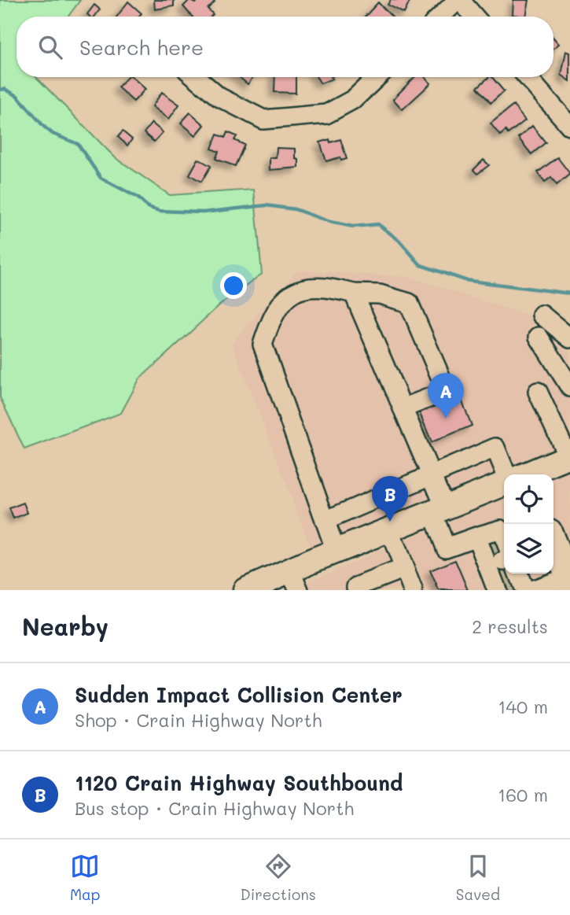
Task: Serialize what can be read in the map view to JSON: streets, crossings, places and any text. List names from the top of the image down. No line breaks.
{"page":{"search":"Search here","pins":["A","B"],"heading":["Nearby","2 results"],"list":[{"mark":"A","name":"Sudden Impact Collision Center","note":"Shop · Crain Highway North","value":"140 m"},{"mark":"B","name":"1120 Crain Highway Southbound","note":"Bus stop · Crain Highway North","value":"160 m"}],"nav":["Map","Directions","Saved"]}}
